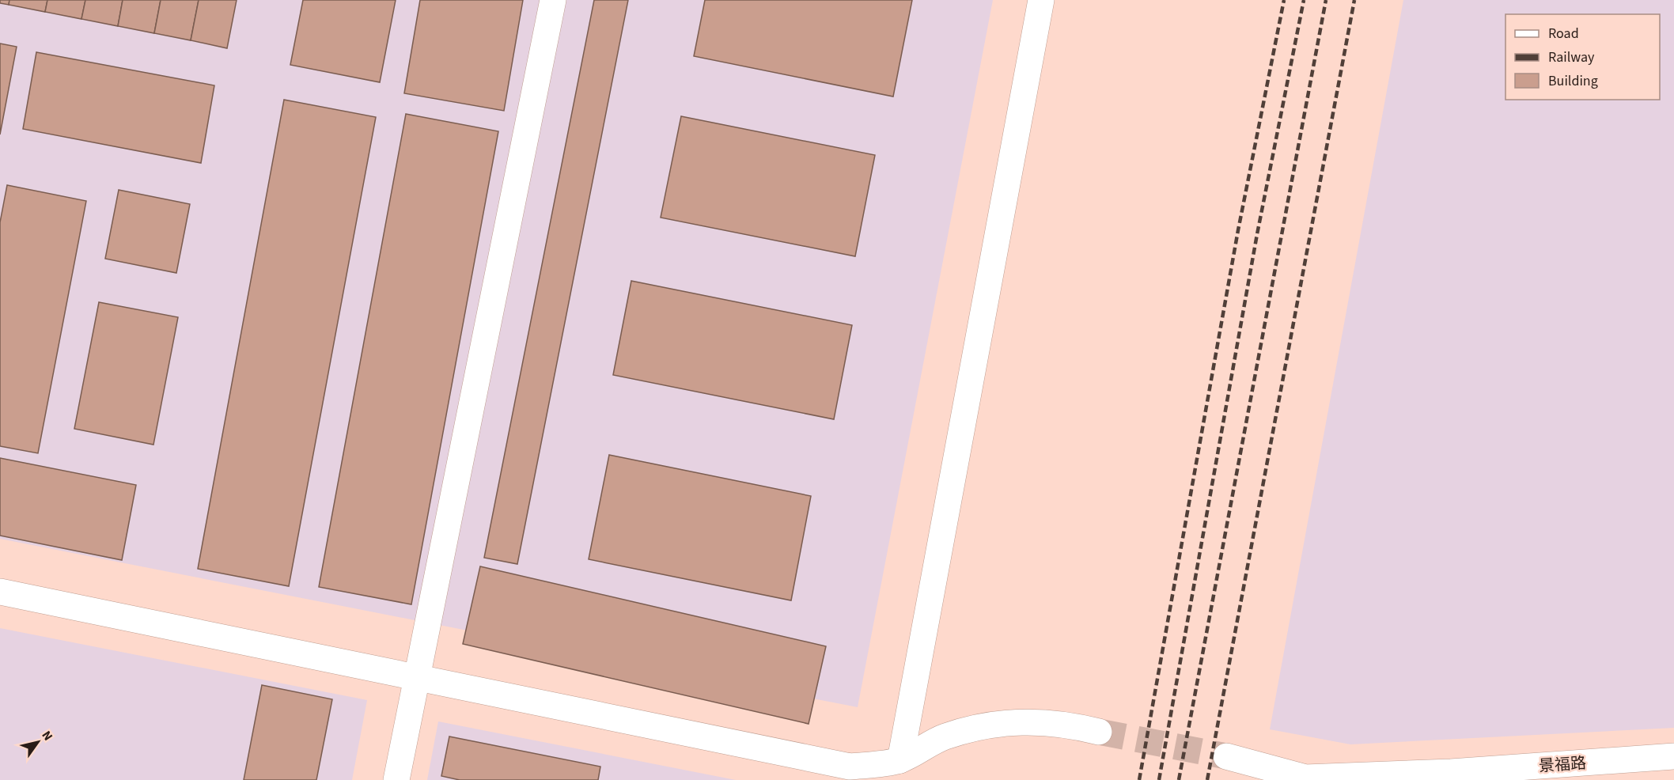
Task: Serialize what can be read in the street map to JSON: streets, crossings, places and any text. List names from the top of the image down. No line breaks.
{"streets":{"street":["景福路"]},"legend":["Road","Railway","Building"],"north":"top right"}
